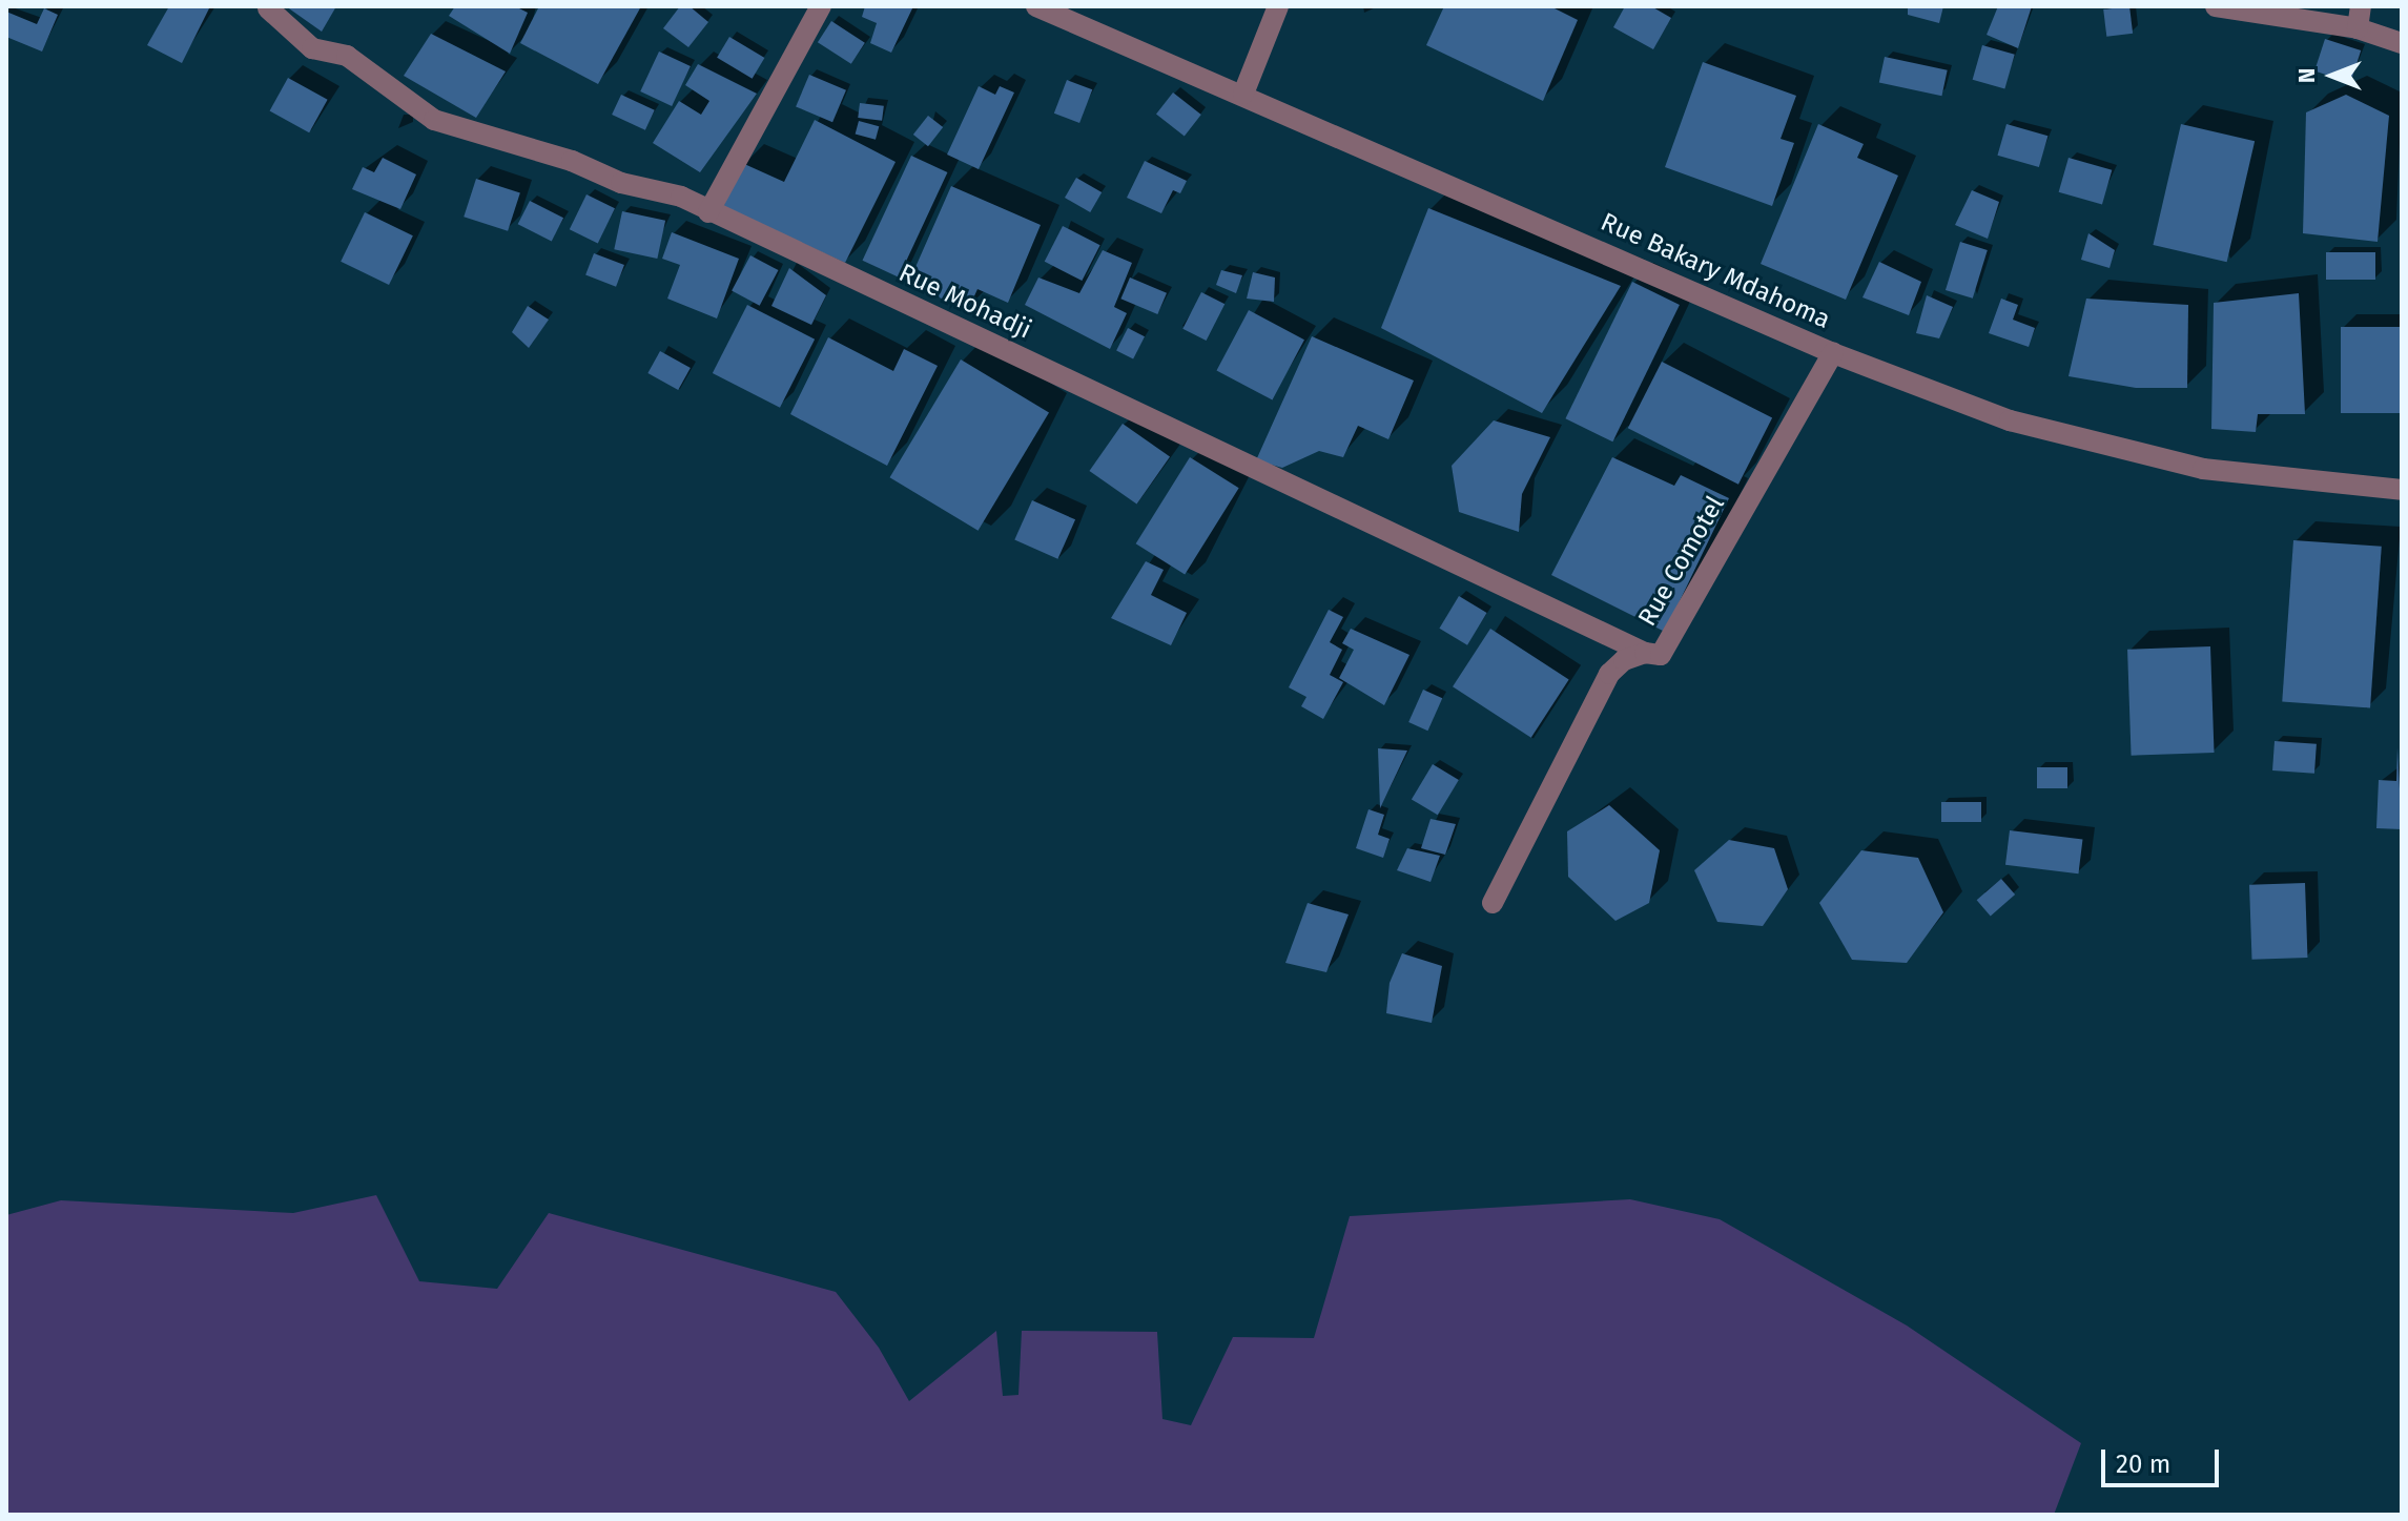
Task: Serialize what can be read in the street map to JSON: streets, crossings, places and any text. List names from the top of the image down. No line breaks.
{"streets":{"street":["Rue Bakary Mdahoma","Rue Mohadji","Rue Comotel"]},"crossings":[["Rue Bakary Mdahoma","Rue Comotel"],["Rue Mohadji","Rue Comotel"]],"scale_bar":"20 m","north":"left"}
